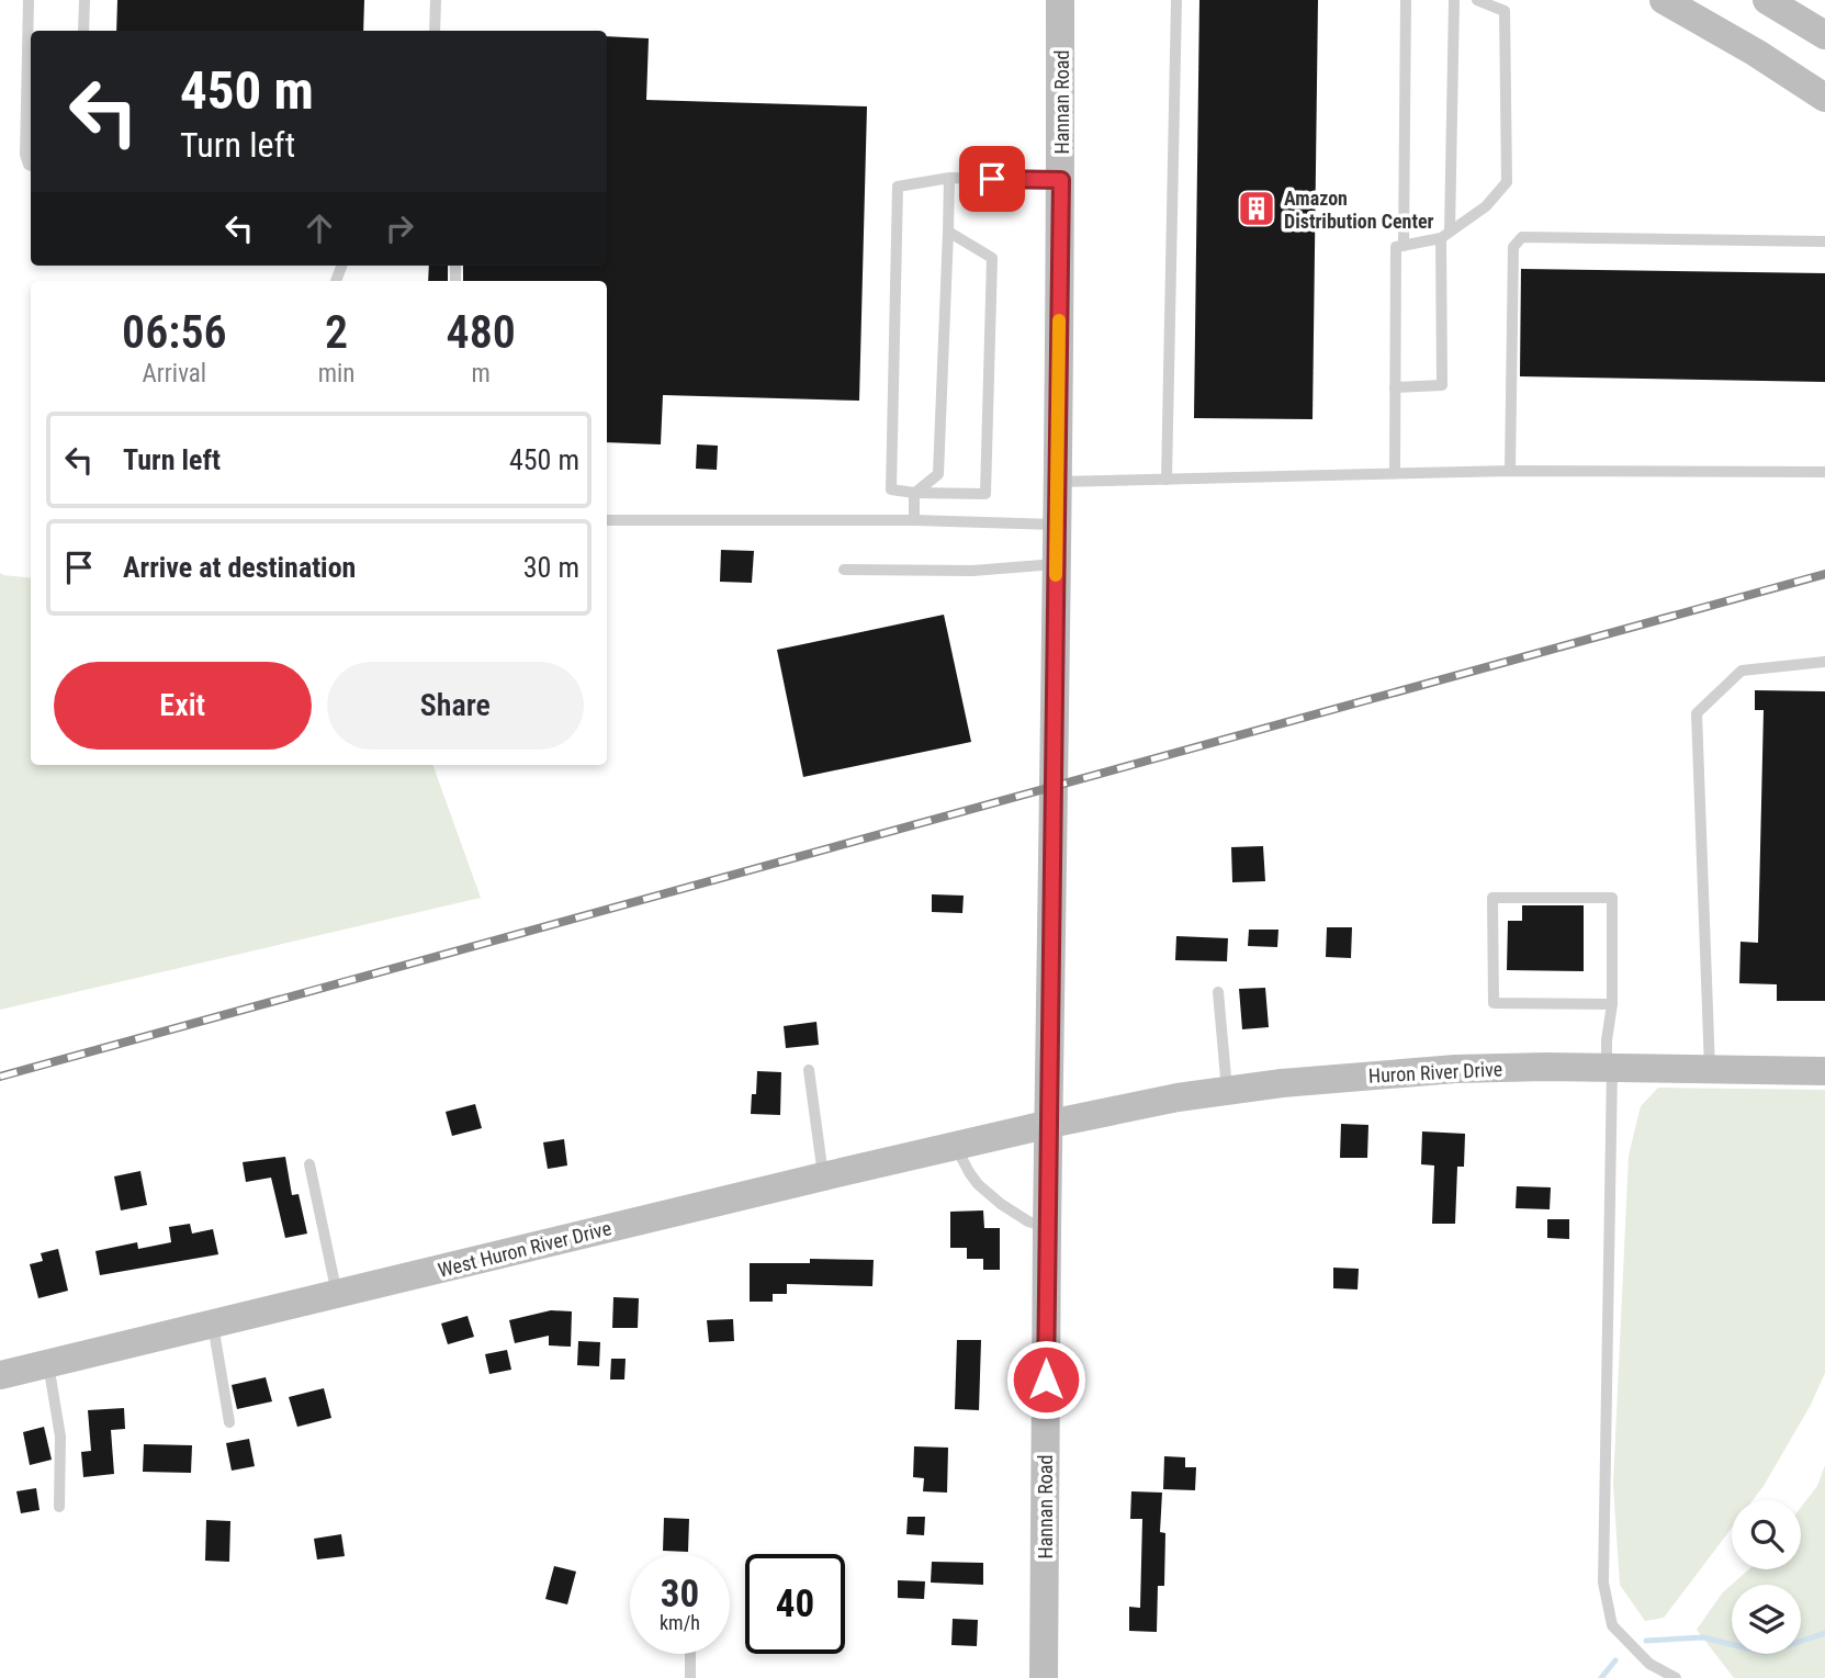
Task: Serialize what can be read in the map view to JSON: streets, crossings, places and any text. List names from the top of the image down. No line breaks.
{"streets":{"street":["Hannan Road","Huron River Drive","West Huron River Drive"]},"crossings":[["Hannan Road","Huron River Drive"],["Hannan Road","West Huron River Drive"],["Huron River Drive","West Huron River Drive"]],"places":{"building":["Amazon Distribution Center"]},"page":{"turn":["450 m","Turn left"],"eta":["06:56","Arrival","2","min","480","m"],"list":[{"name":"Turn left","value":"450 m"},{"name":"Arrive at destination","value":"30 m"}],"buttons":["Exit","Share"],"speed":"30 km/h","limit":"40"}}
